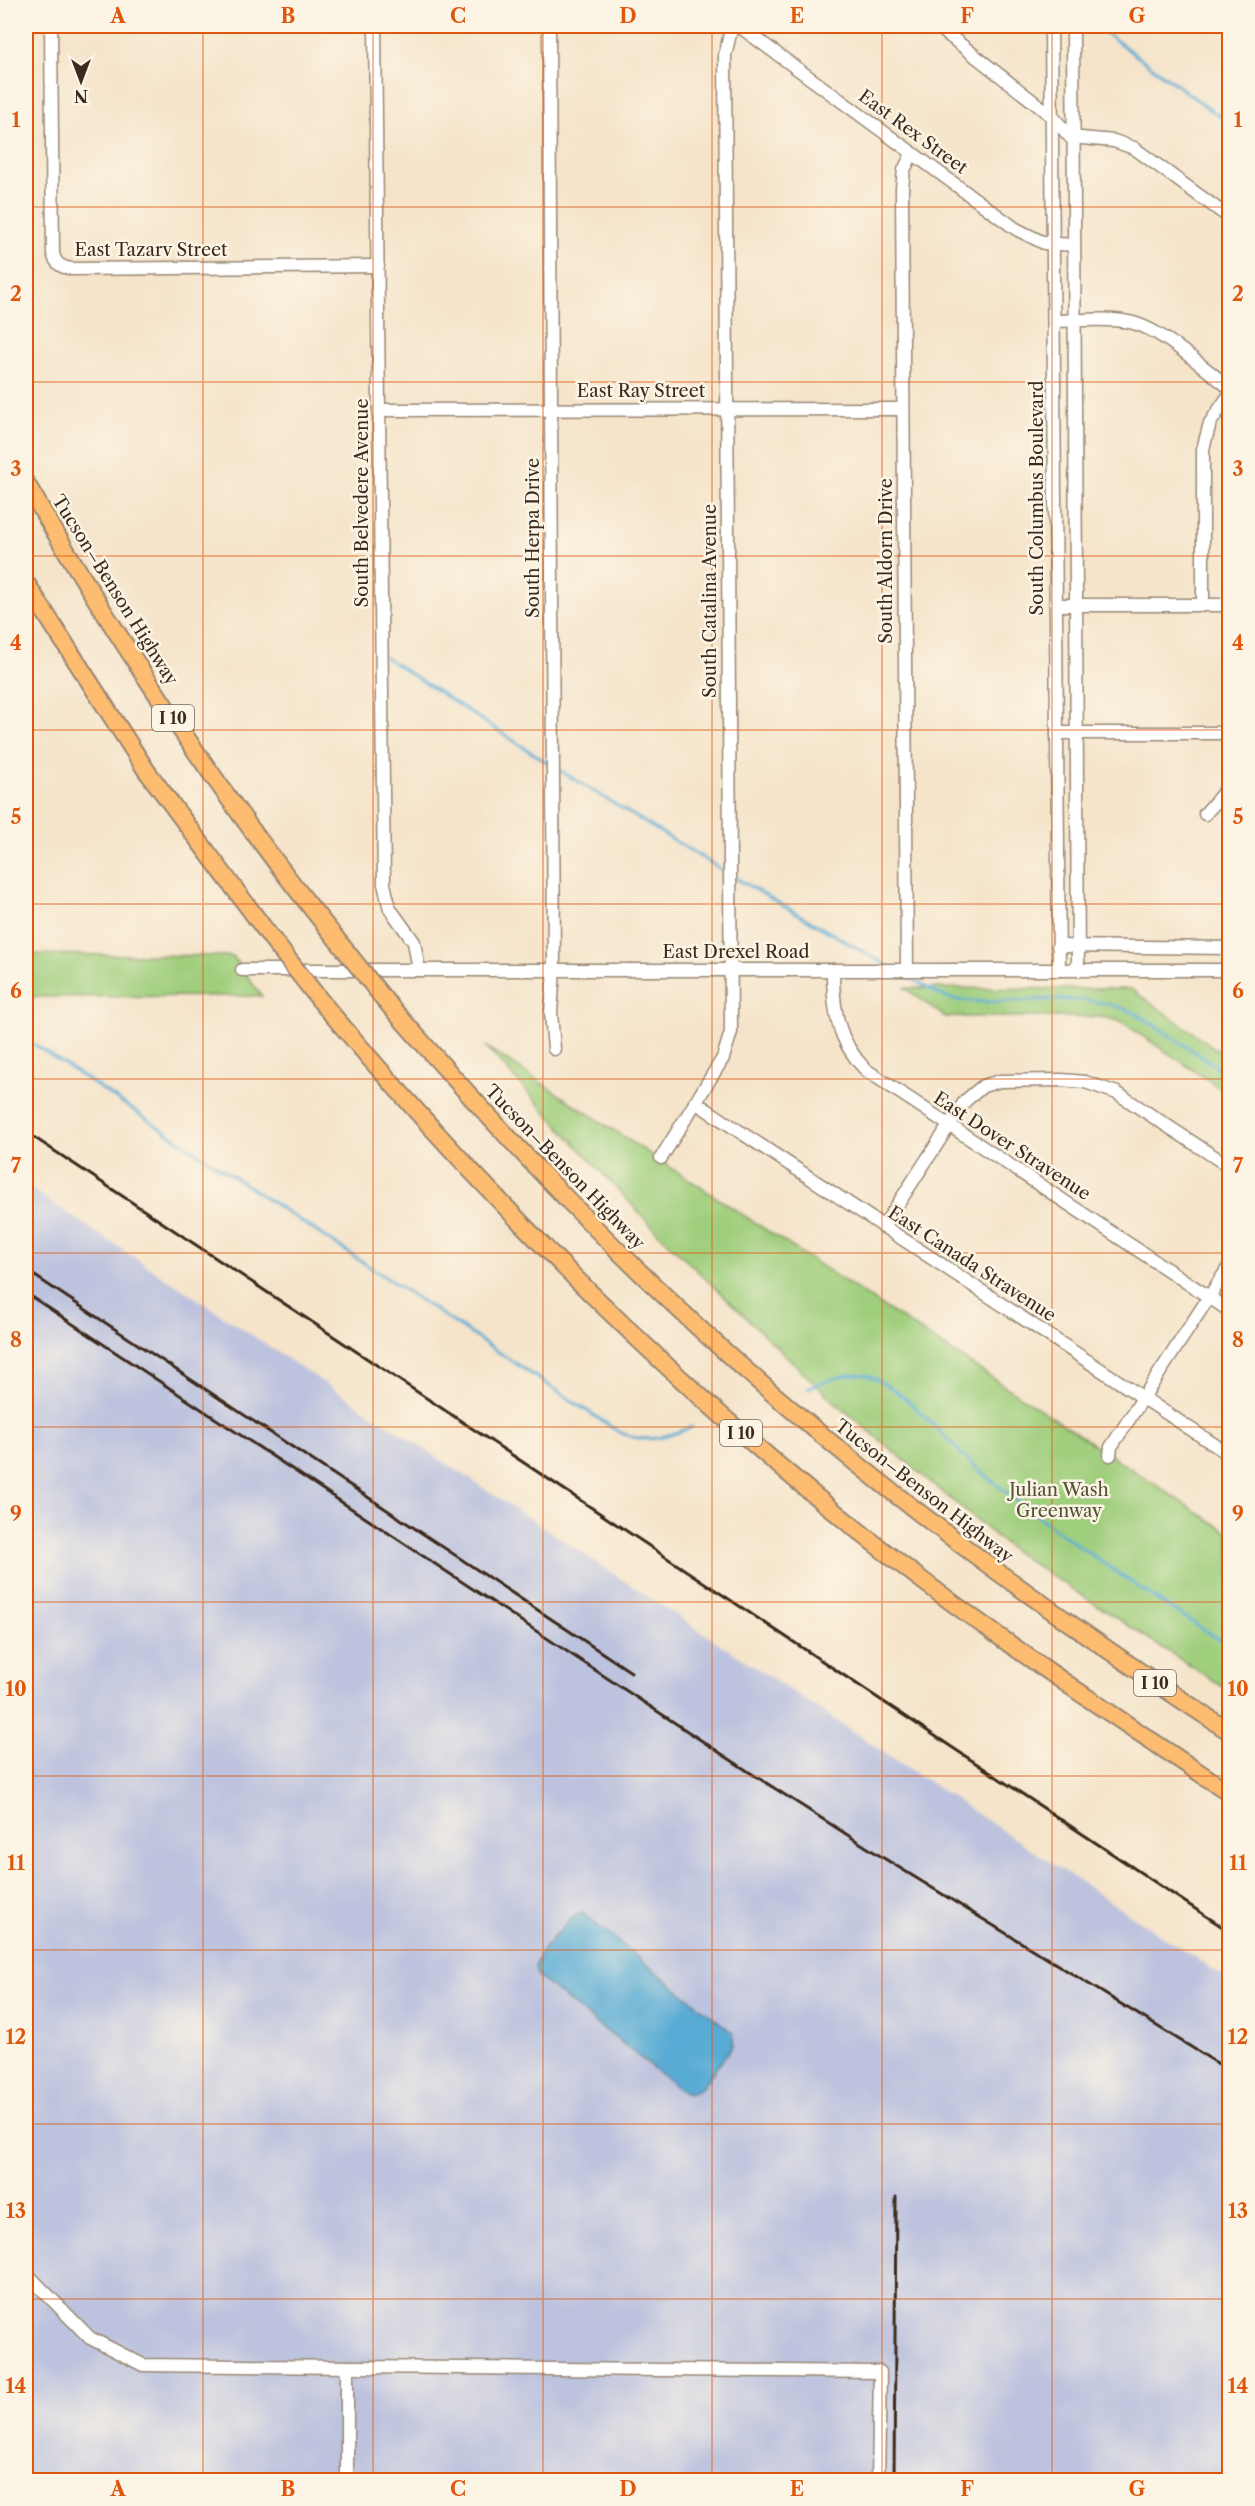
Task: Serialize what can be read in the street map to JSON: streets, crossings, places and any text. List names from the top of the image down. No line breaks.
{"streets":{"highway":["Tucson–Benson Highway","I 10"],"street":["East Rex Street","East Tazarv Street","East Ray Street","South Columbus Boulevard","South Belvedere Avenue","South Herpa Drive","South Aldorn Drive","South Catalina Avenue","East Drexel Road","East Dover Stravenue","East Canada Stravenue"]},"crossings":[["East Rex Street","South Columbus Boulevard"],["East Rex Street","South Aldorn Drive"],["East Tazarv Street","South Belvedere Avenue"],["East Ray Street","South Belvedere Avenue"],["East Ray Street","South Herpa Drive"],["East Ray Street","South Aldorn Drive"],["East Ray Street","South Catalina Avenue"],["South Columbus Boulevard","East Drexel Road"],["South Belvedere Avenue","East Drexel Road"],["South Herpa Drive","East Drexel Road"],["South Aldorn Drive","East Drexel Road"],["South Catalina Avenue","East Drexel Road"],["South Catalina Avenue","East Canada Stravenue"],["East Drexel Road","East Dover Stravenue"]],"parks":["Julian Wash Greenway"],"north":"bottom","grid":{"columns":["A","B","C","D","E","F","G"],"rows":["1","2","3","4","5","6","7","8","9","10","11","12","13","14"]}}
